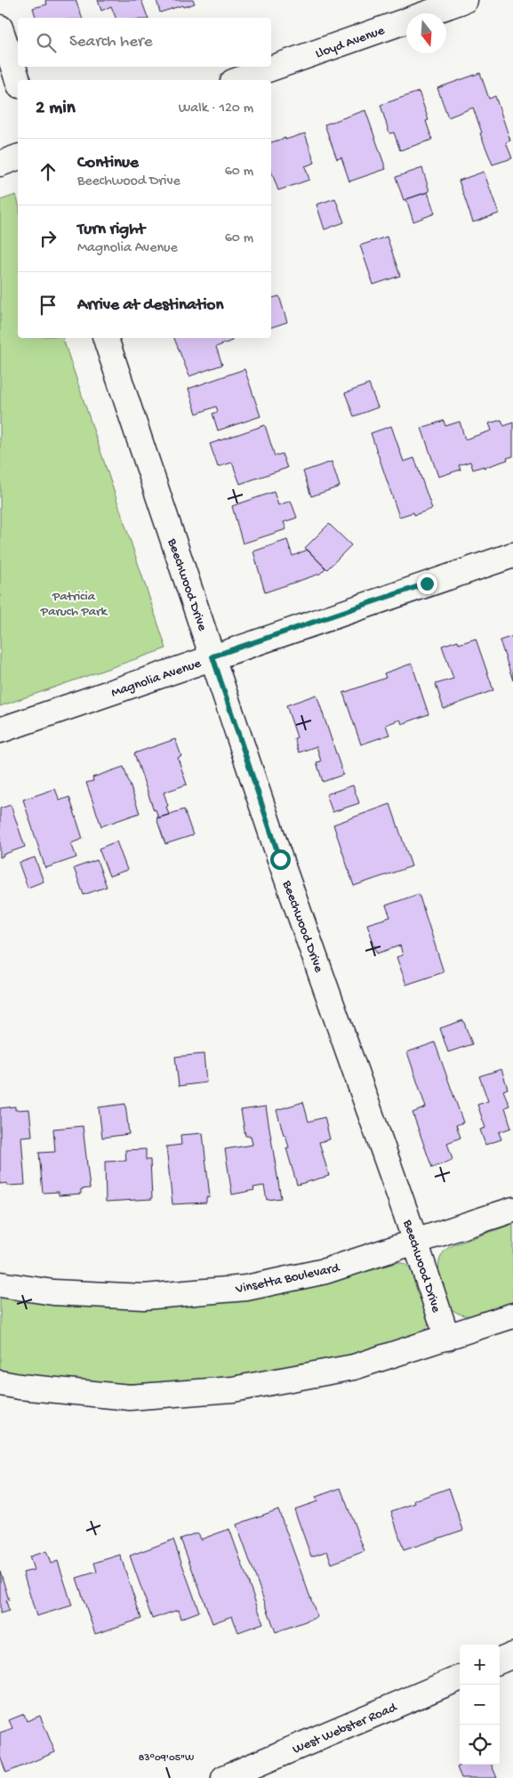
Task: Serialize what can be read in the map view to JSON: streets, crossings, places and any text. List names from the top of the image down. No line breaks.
{"streets":{"street":["Lloyd Avenue","Beechwood Drive","Magnolia Avenue","Vinsetta Boulevard","West Webster Road"]},"crossings":[["Beechwood Drive","Magnolia Avenue"],["Beechwood Drive","Vinsetta Boulevard"]],"parks":["Patricia Paruch Park"],"north":"bottom","page":{"search":"Search here","heading":["2 min","Walk · 120 m"],"list":[["Continue","Beechwood Drive","60 m"],["Turn right","Magnolia Avenue","60 m"],"Arrive at destination"],"map_buttons":["+","−"]},"coordinates":["83°09'05\"W"]}
